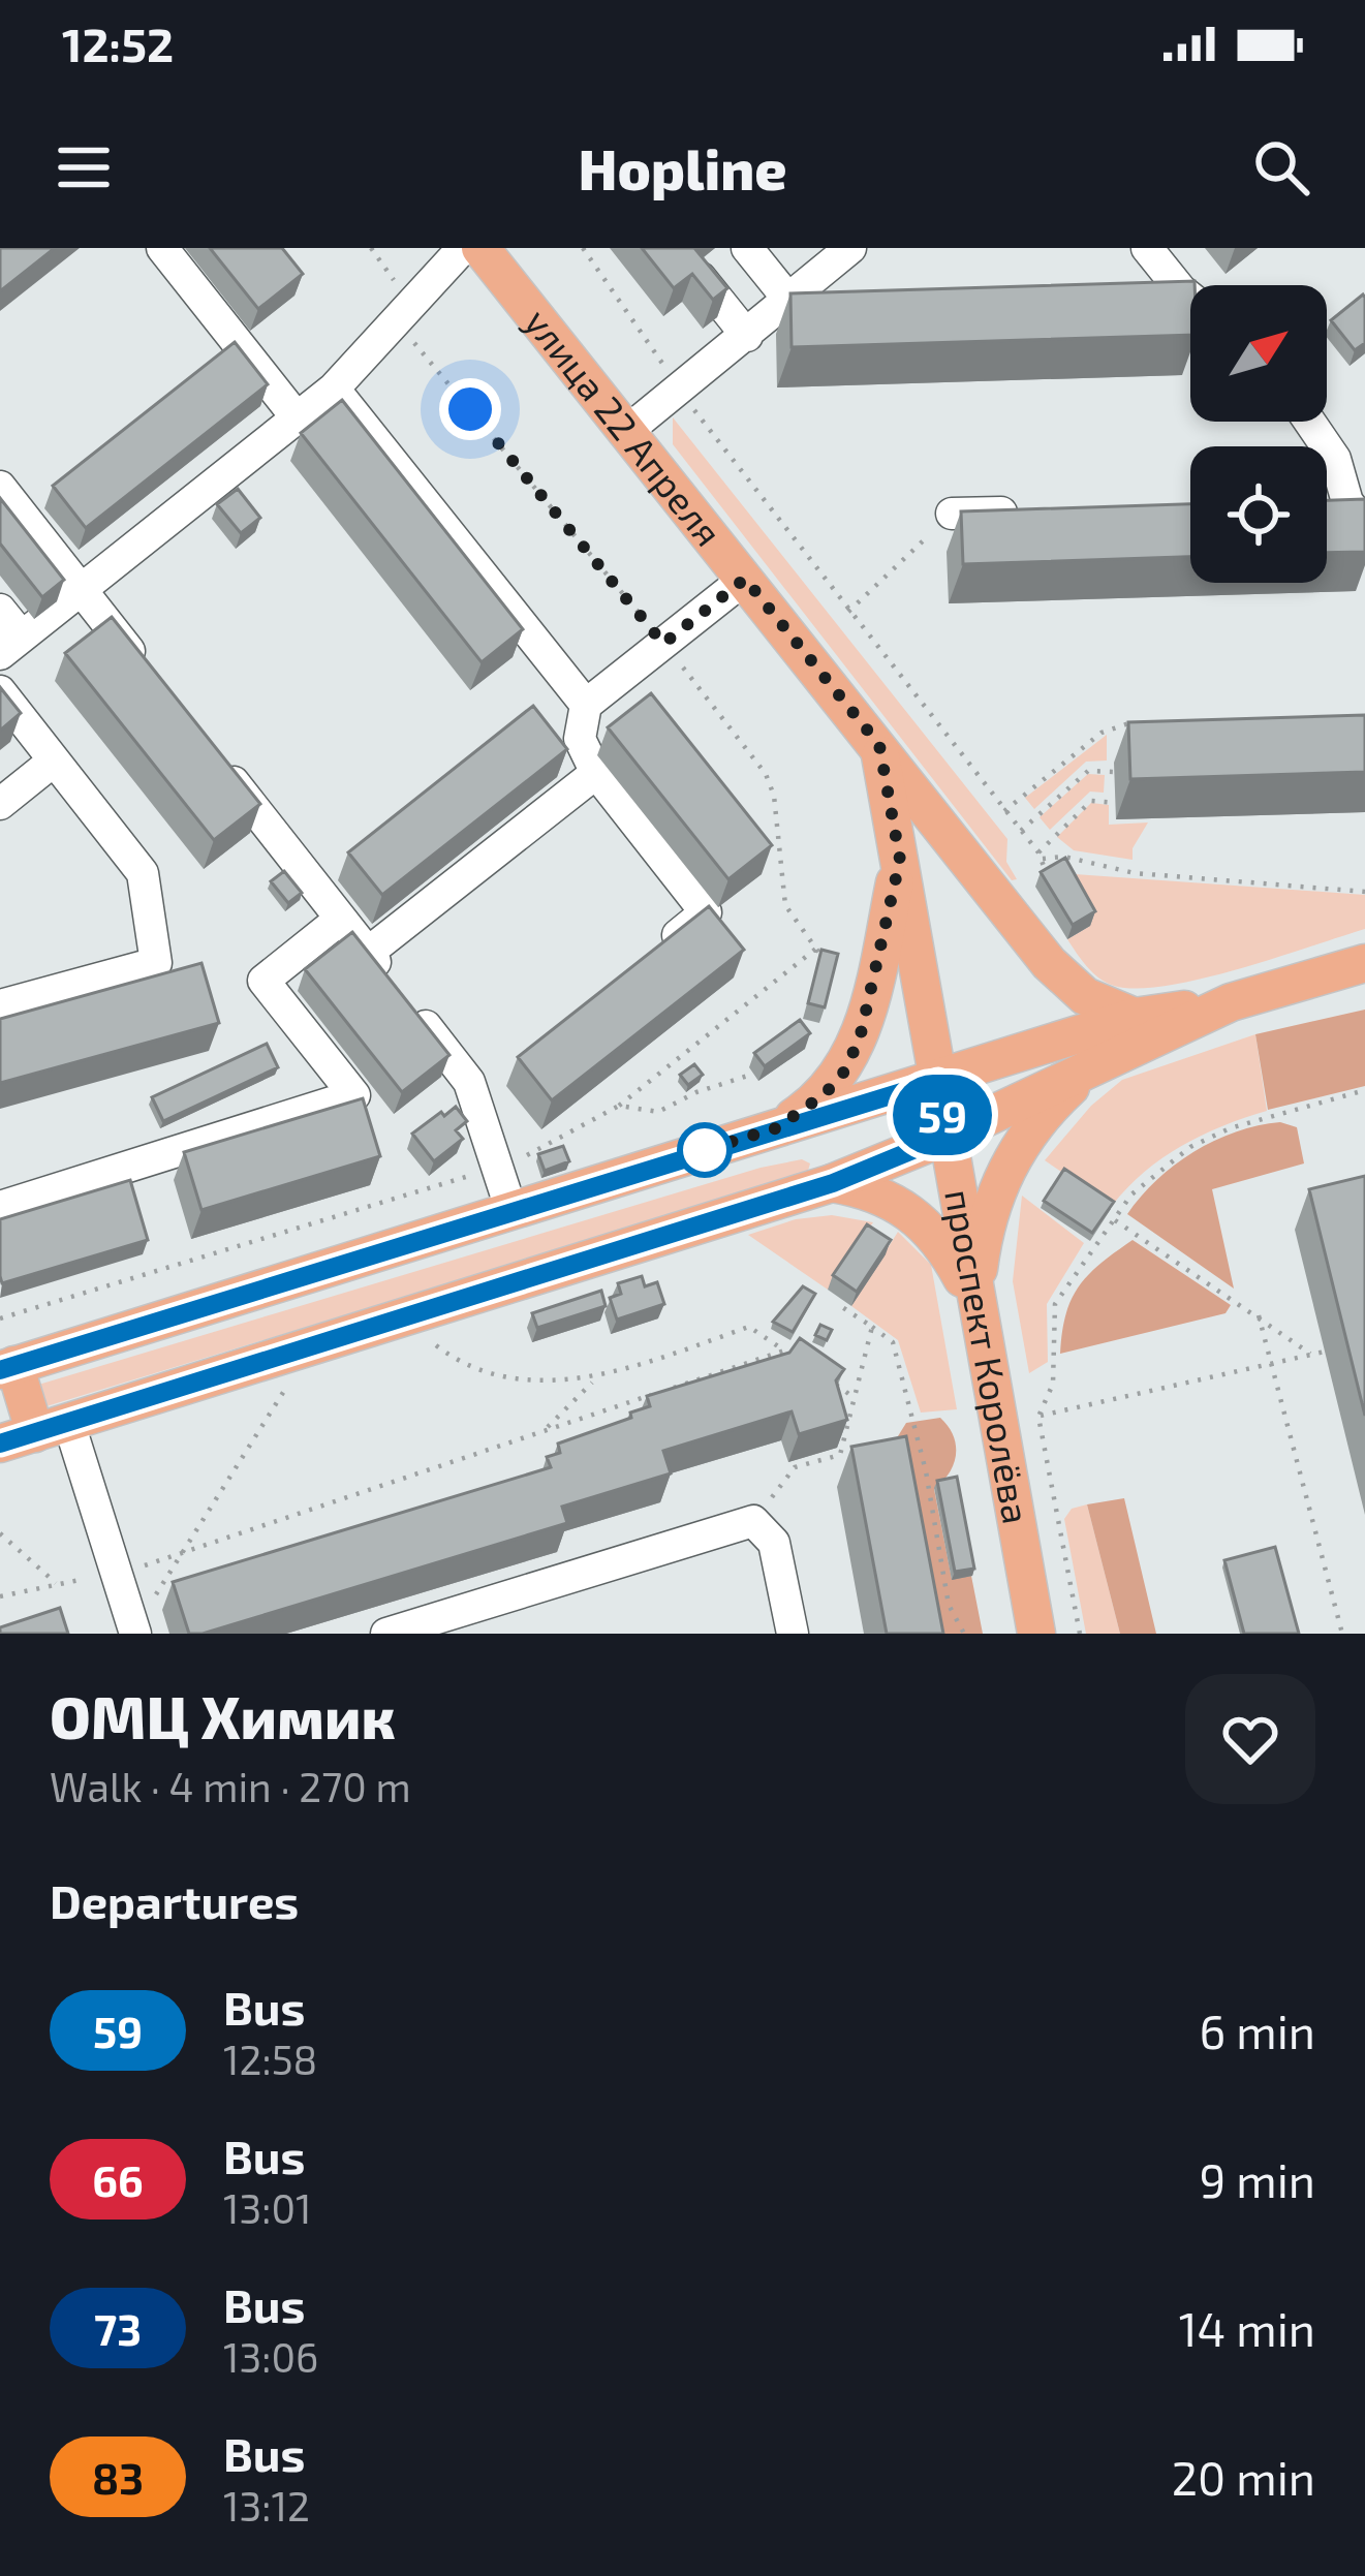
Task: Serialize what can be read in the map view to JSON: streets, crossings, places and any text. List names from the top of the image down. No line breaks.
{"streets":{"main road":["улица 22 Апреля","проспект Королёва"]},"crossings":[["улица 22 Апреля","проспект Королёва"]],"lines":["bus line 59"],"north":"top right","page":{"status":"12:52","header":"Hopline","on_map":"59","heading":[["ОМЦ Химик","Walk · 4 min · 270 m"],"Departures"],"list":[{"mark":"59","name":"Bus","note":"12:58","value":"6 min"},{"mark":"66","name":"Bus","note":"13:01","value":"9 min"},{"mark":"73","name":"Bus","note":"13:06","value":"14 min"},{"mark":"83","name":"Bus","note":"13:12","value":"20 min"}]}}
